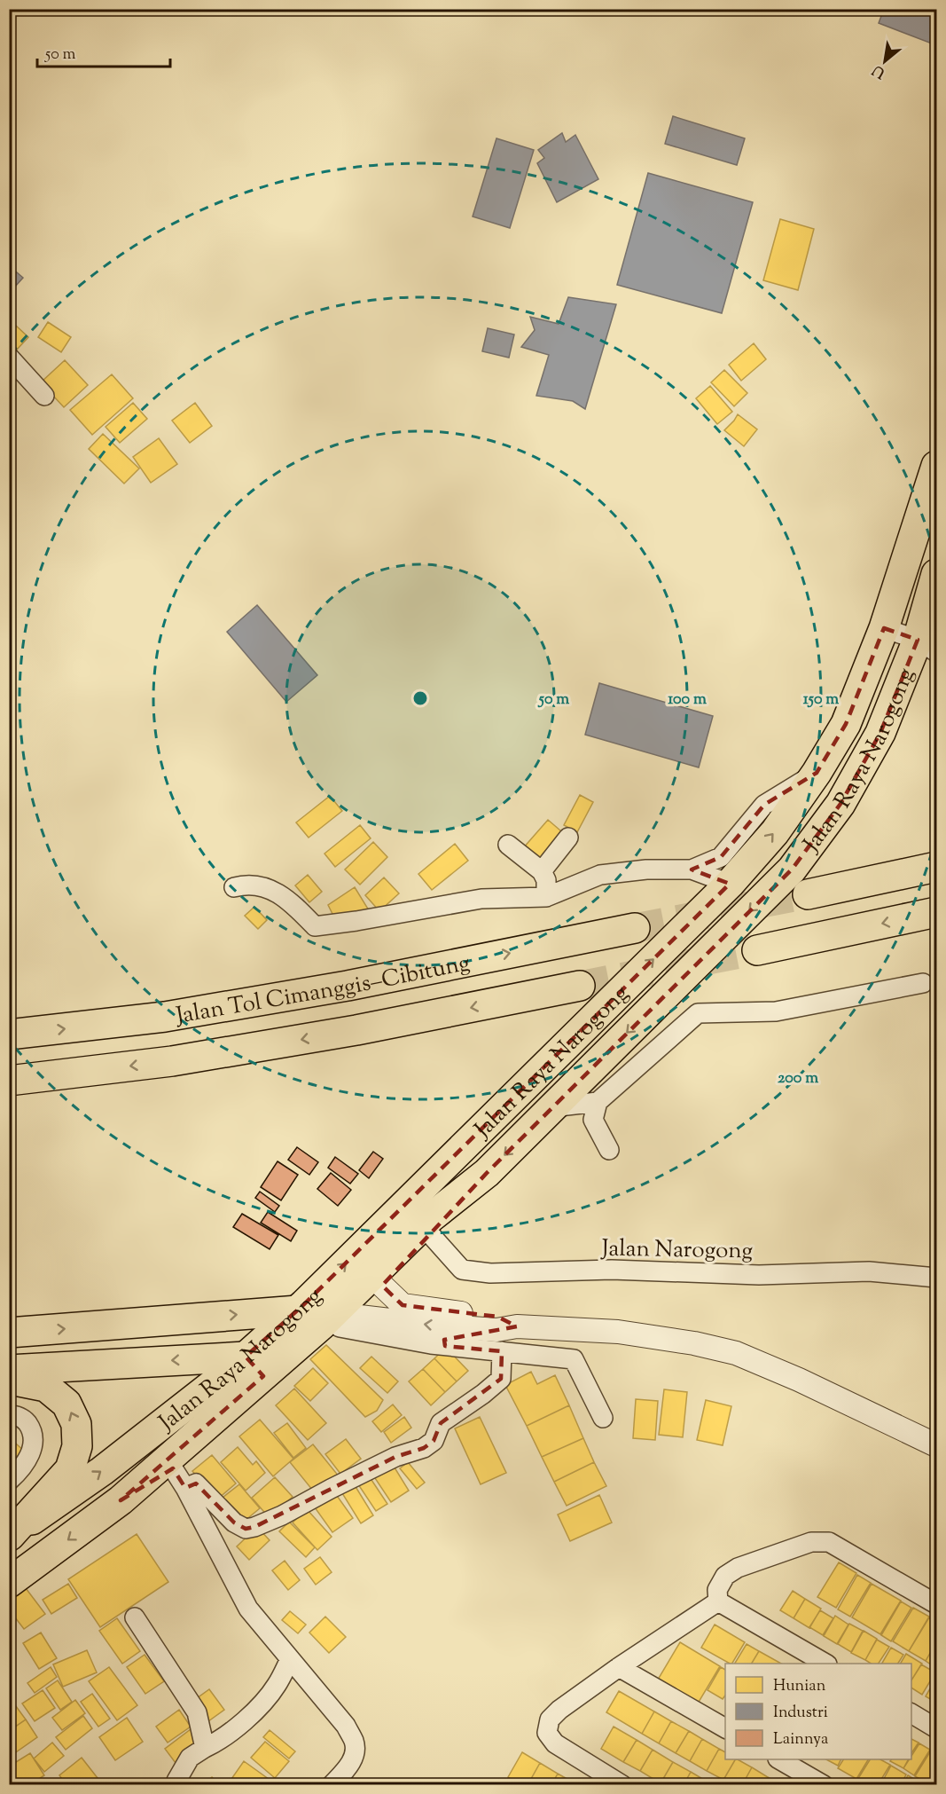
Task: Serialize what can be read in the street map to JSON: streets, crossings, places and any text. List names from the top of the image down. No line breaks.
{"streets":{"main road":["Jalan Raya Narogong","Jalan Tol Cimanggis–Cibitung"],"street":["Jalan Narogong"]},"legend":["Hunian","Industri","Lainnya"],"scale_bar":"50 m","north":"bottom left","rings":["50 m","100 m","150 m","200 m"]}
